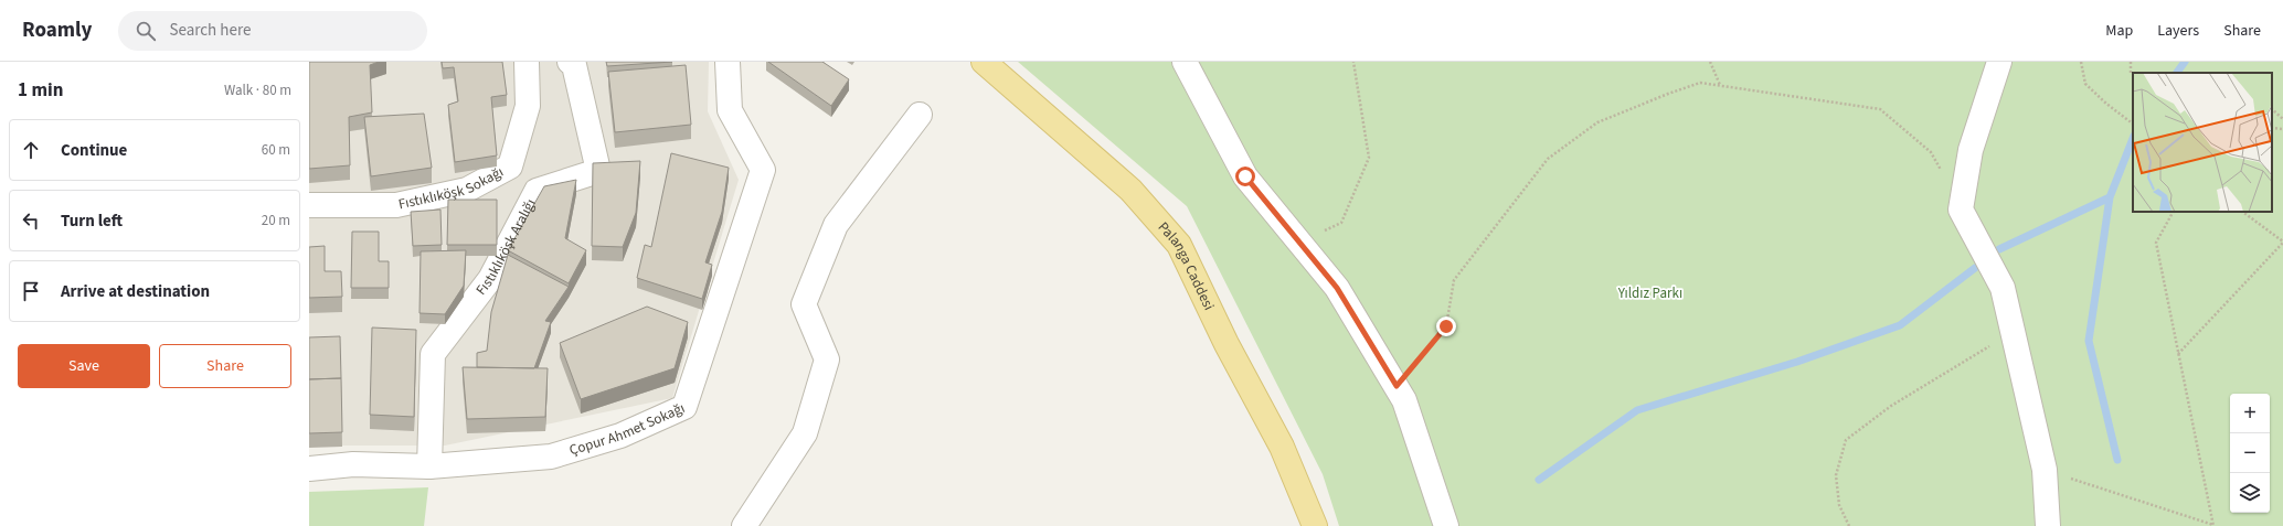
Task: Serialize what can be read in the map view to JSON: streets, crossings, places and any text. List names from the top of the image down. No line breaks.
{"streets":{"main road":["Palanga Caddesi"],"street":["Fıstıklıköşk Sokağı","Fıstıklıköşk Aralığı","Çopur Ahmet Sokağı"]},"crossings":[["Fıstıklıköşk Aralığı","Çopur Ahmet Sokağı"]],"parks":["Yıldız Parkı"],"page":{"header":"Roamly","search":"Search here","nav":["Map","Layers","Share"],"heading":["1 min","Walk · 80 m"],"list":[["Continue","60 m"],["Turn left","20 m"],"Arrive at destination"],"buttons":["Save","Share"],"map_buttons":["+","−"]}}
